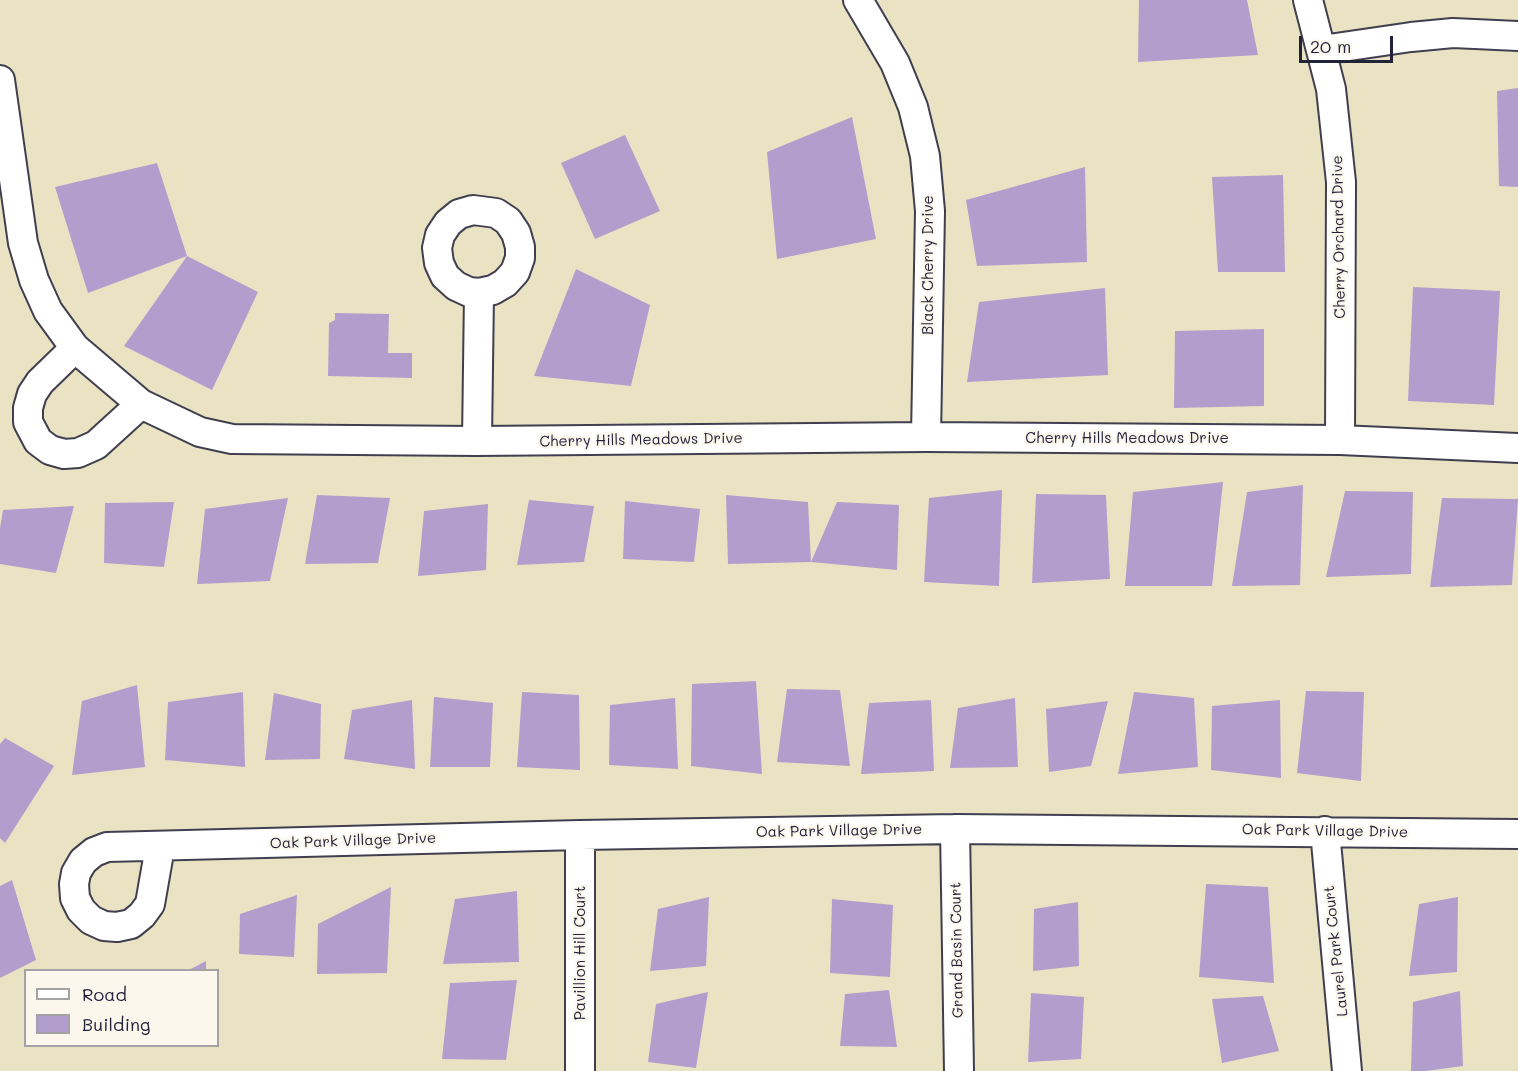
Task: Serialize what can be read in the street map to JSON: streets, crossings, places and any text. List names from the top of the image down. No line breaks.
{"streets":{"street":["Cherry Orchard Drive","Black Cherry Drive","Cherry Hills Meadows Drive","Oak Park Village Drive","Grand Basin Court","Laurel Park Court","Pavillion Hill Court"]},"crossings":[["Cherry Orchard Drive","Cherry Hills Meadows Drive"],["Black Cherry Drive","Cherry Hills Meadows Drive"],["Oak Park Village Drive","Grand Basin Court"],["Oak Park Village Drive","Laurel Park Court"],["Oak Park Village Drive","Pavillion Hill Court"]],"legend":["Road","Building"],"scale_bar":"20 m"}
